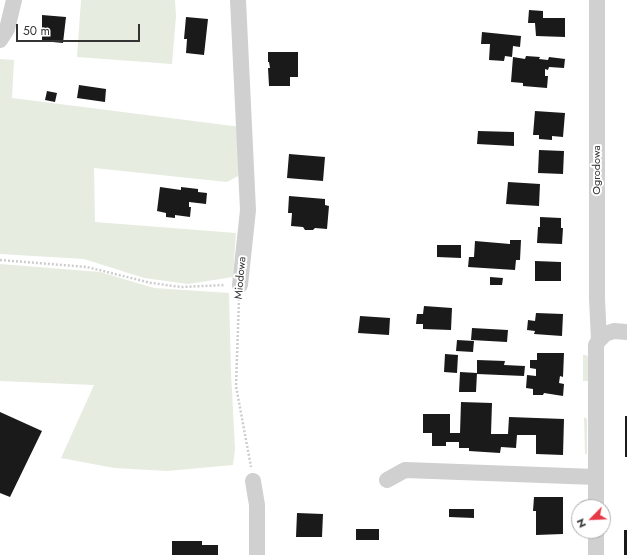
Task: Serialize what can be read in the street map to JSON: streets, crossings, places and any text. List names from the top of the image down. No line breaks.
{"streets":{"street":["Ogrodowa","Miodowa"]},"scale_bar":"50 m","north":"bottom left"}
